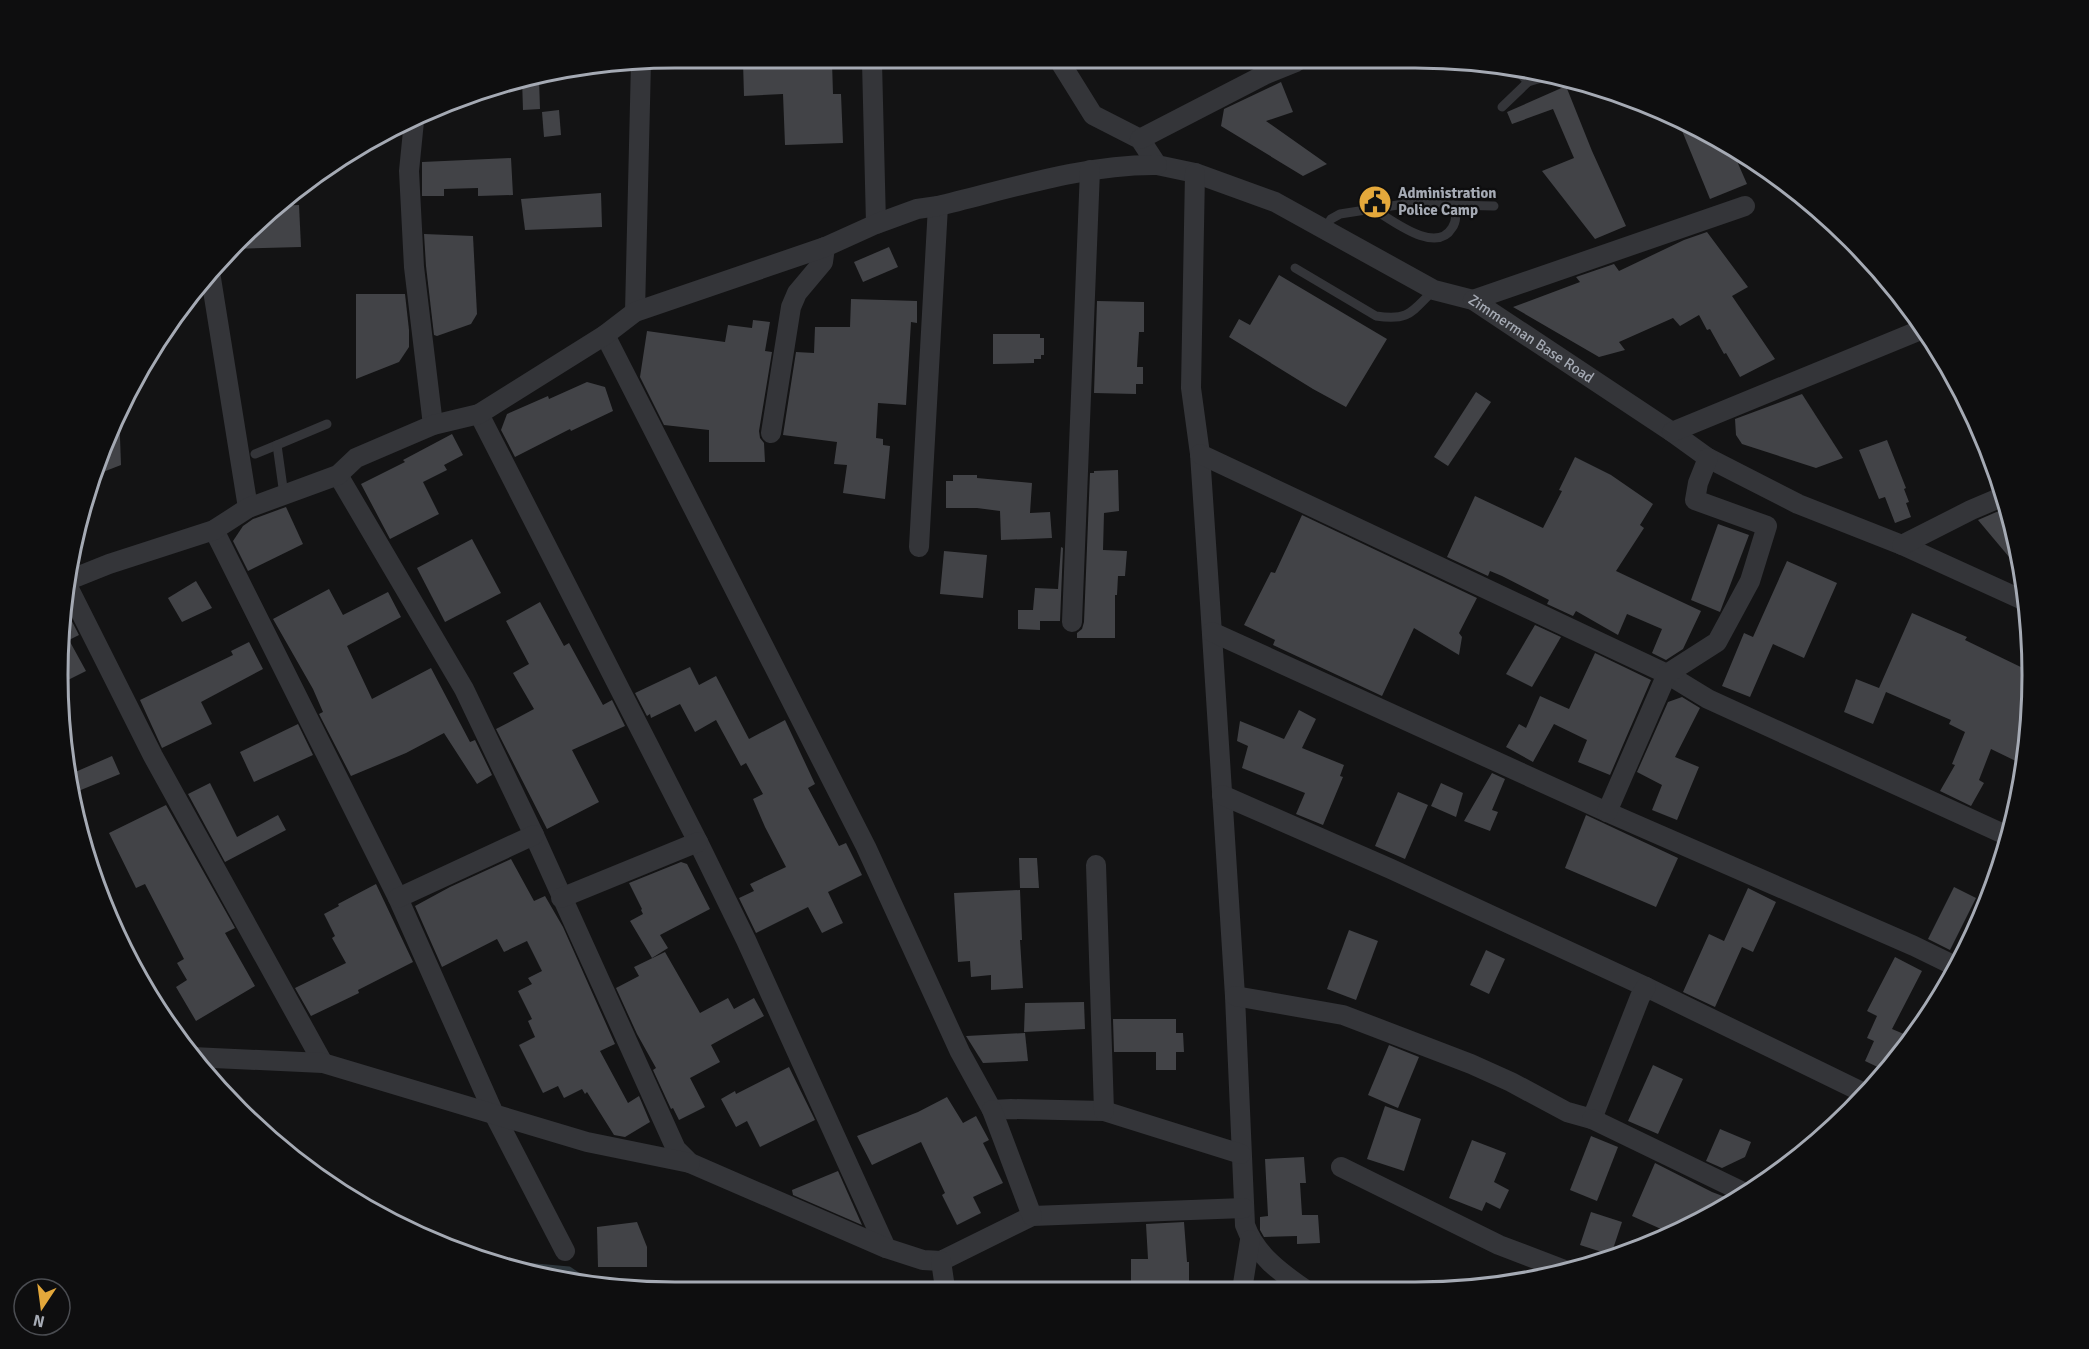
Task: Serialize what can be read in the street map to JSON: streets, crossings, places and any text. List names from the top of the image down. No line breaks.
{"streets":{"street":["Zimmerman Base Road"]},"places":{"public building":["Administration Police Camp"]},"north":"bottom"}
